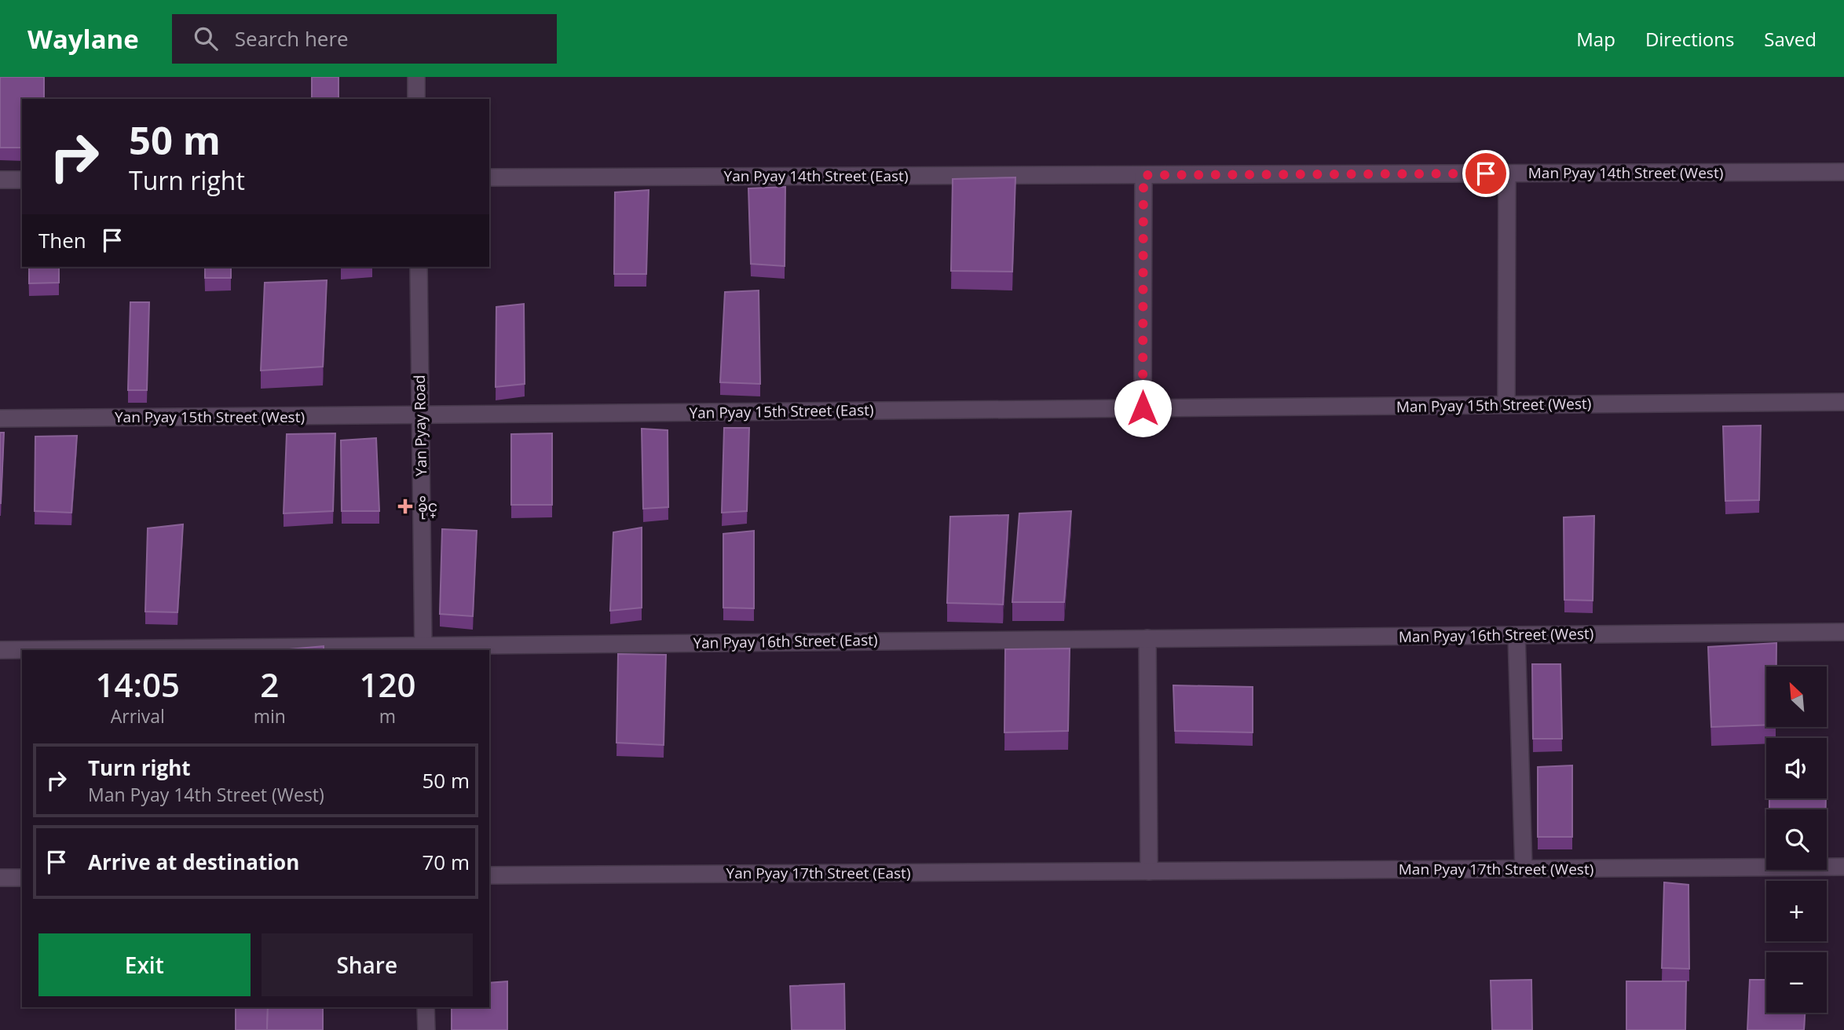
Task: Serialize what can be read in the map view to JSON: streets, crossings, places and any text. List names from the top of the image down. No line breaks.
{"streets":{"street":["Man Pyay 14th Street (West)","Yan Pyay 14th Street (East)","Man Pyay 15th Street (West)","Yan Pyay 15th Street (East)","Yan Pyay 15th Street (West)","Yan Pyay Road","Man Pyay 16th Street (West)","Yan Pyay 16th Street (East)","Man Pyay 17th Street (West)","Yan Pyay 17th Street (East)"]},"crossings":[["Man Pyay 14th Street (West)","Yan Pyay 14th Street (East)"],["Man Pyay 15th Street (West)","Yan Pyay 15th Street (East)"],["Yan Pyay 15th Street (East)","Yan Pyay 15th Street (West)"],["Yan Pyay 15th Street (East)","Yan Pyay Road"],["Yan Pyay 15th Street (West)","Yan Pyay Road"],["Yan Pyay Road","Yan Pyay 16th Street (East)"],["Man Pyay 16th Street (West)","Yan Pyay 16th Street (East)"],["Man Pyay 17th Street (West)","Yan Pyay 17th Street (East)"]],"places":{"health":["ခိုင္"]},"north":"top left","page":{"header":"Waylane","search":"Search here","nav":["Map","Directions","Saved"],"turn":["50 m","Turn right"],"then":"Then","eta":["14:05","Arrival","2","min","120","m"],"map_buttons":["+","−"],"list":[{"name":"Turn right","note":"Man Pyay 14th Street (West)","value":"50 m"},{"name":"Arrive at destination","value":"70 m"}],"buttons":["Exit","Share"]}}
